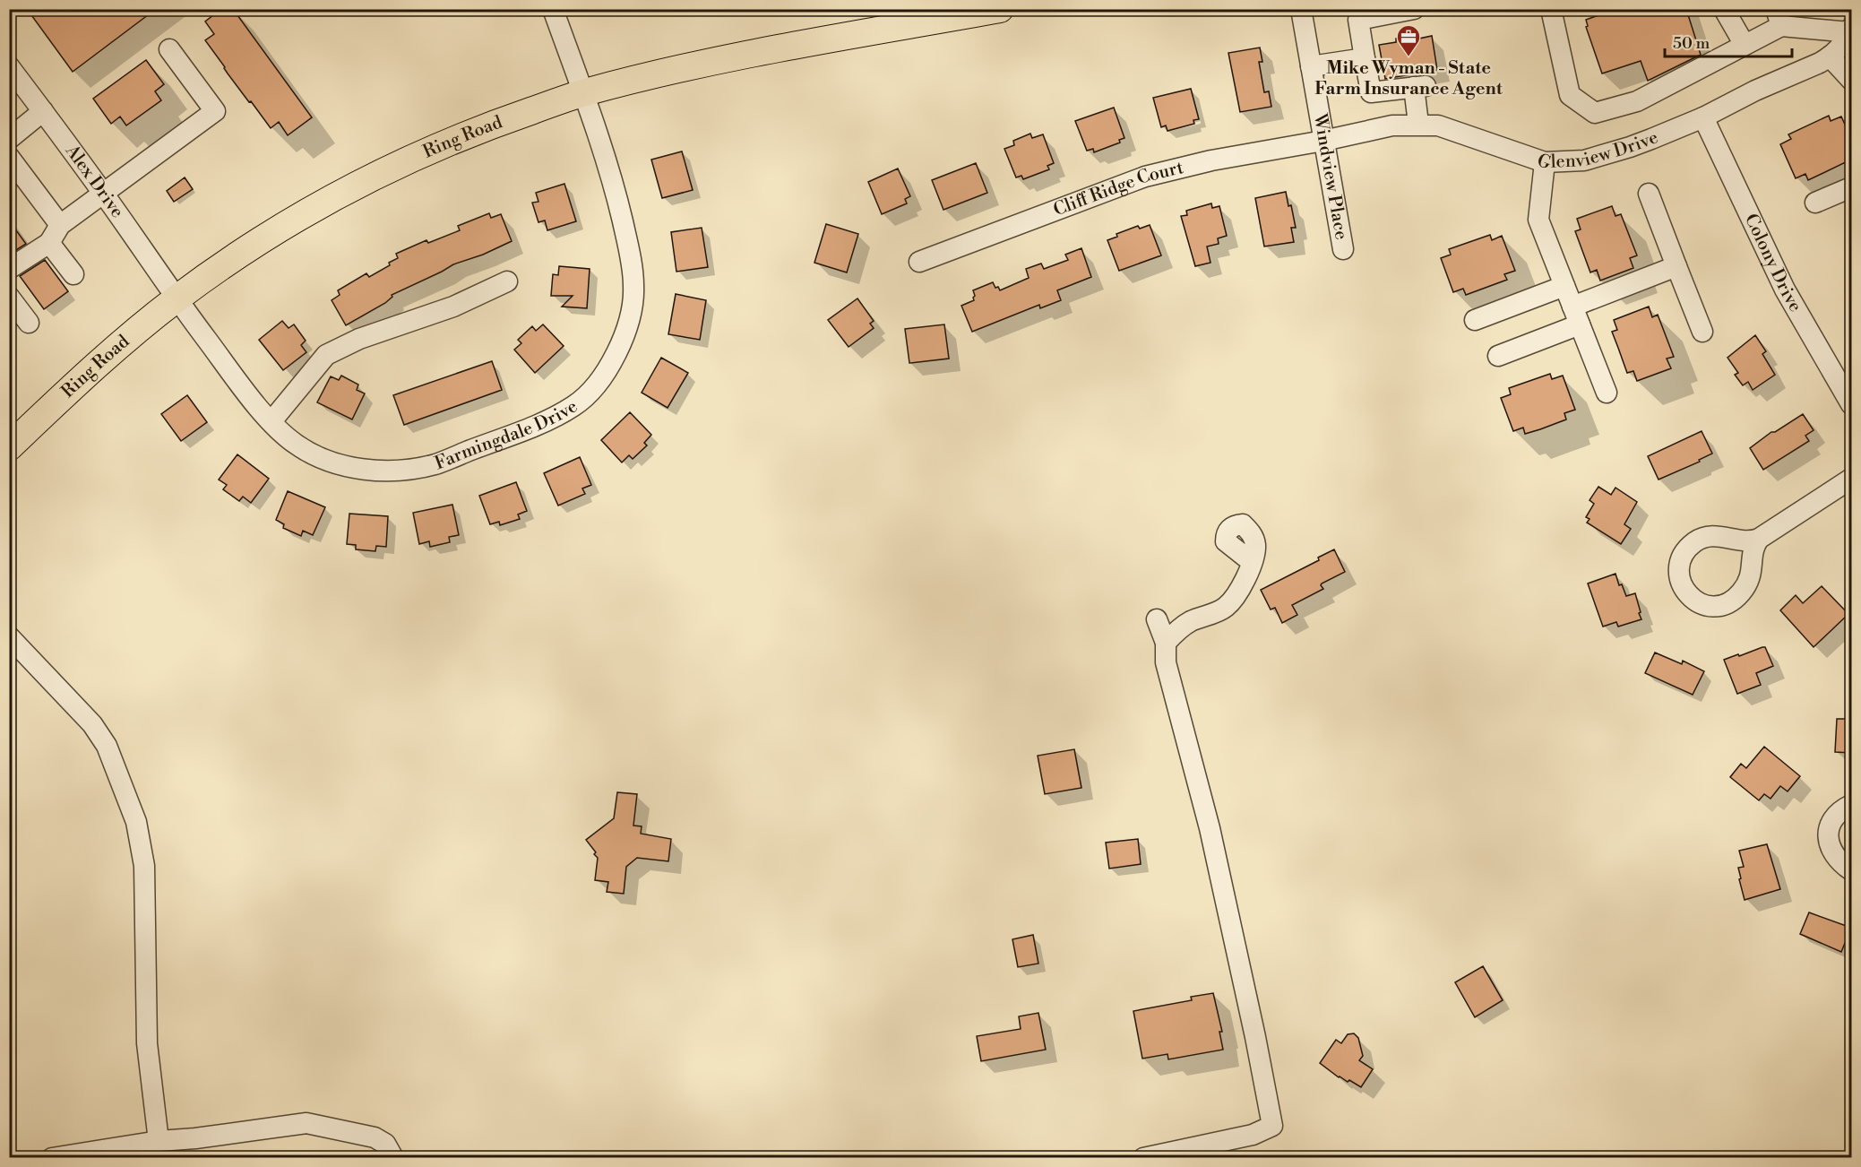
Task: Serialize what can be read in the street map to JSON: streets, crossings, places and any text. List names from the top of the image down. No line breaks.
{"streets":{"main road":["Ring Road"],"street":["Glenview Drive","Windview Place","Alex Drive","Cliff Ridge Court","Colony Drive","Farmingdale Drive"]},"crossings":[["Ring Road","Alex Drive"],["Ring Road","Farmingdale Drive"],["Glenview Drive","Windview Place"],["Glenview Drive","Cliff Ridge Court"],["Glenview Drive","Colony Drive"],["Windview Place","Cliff Ridge Court"],["Alex Drive","Farmingdale Drive"]],"places":{"office":["Mike Wyman - State Farm Insurance Agent"]},"scale_bar":"50 m"}
